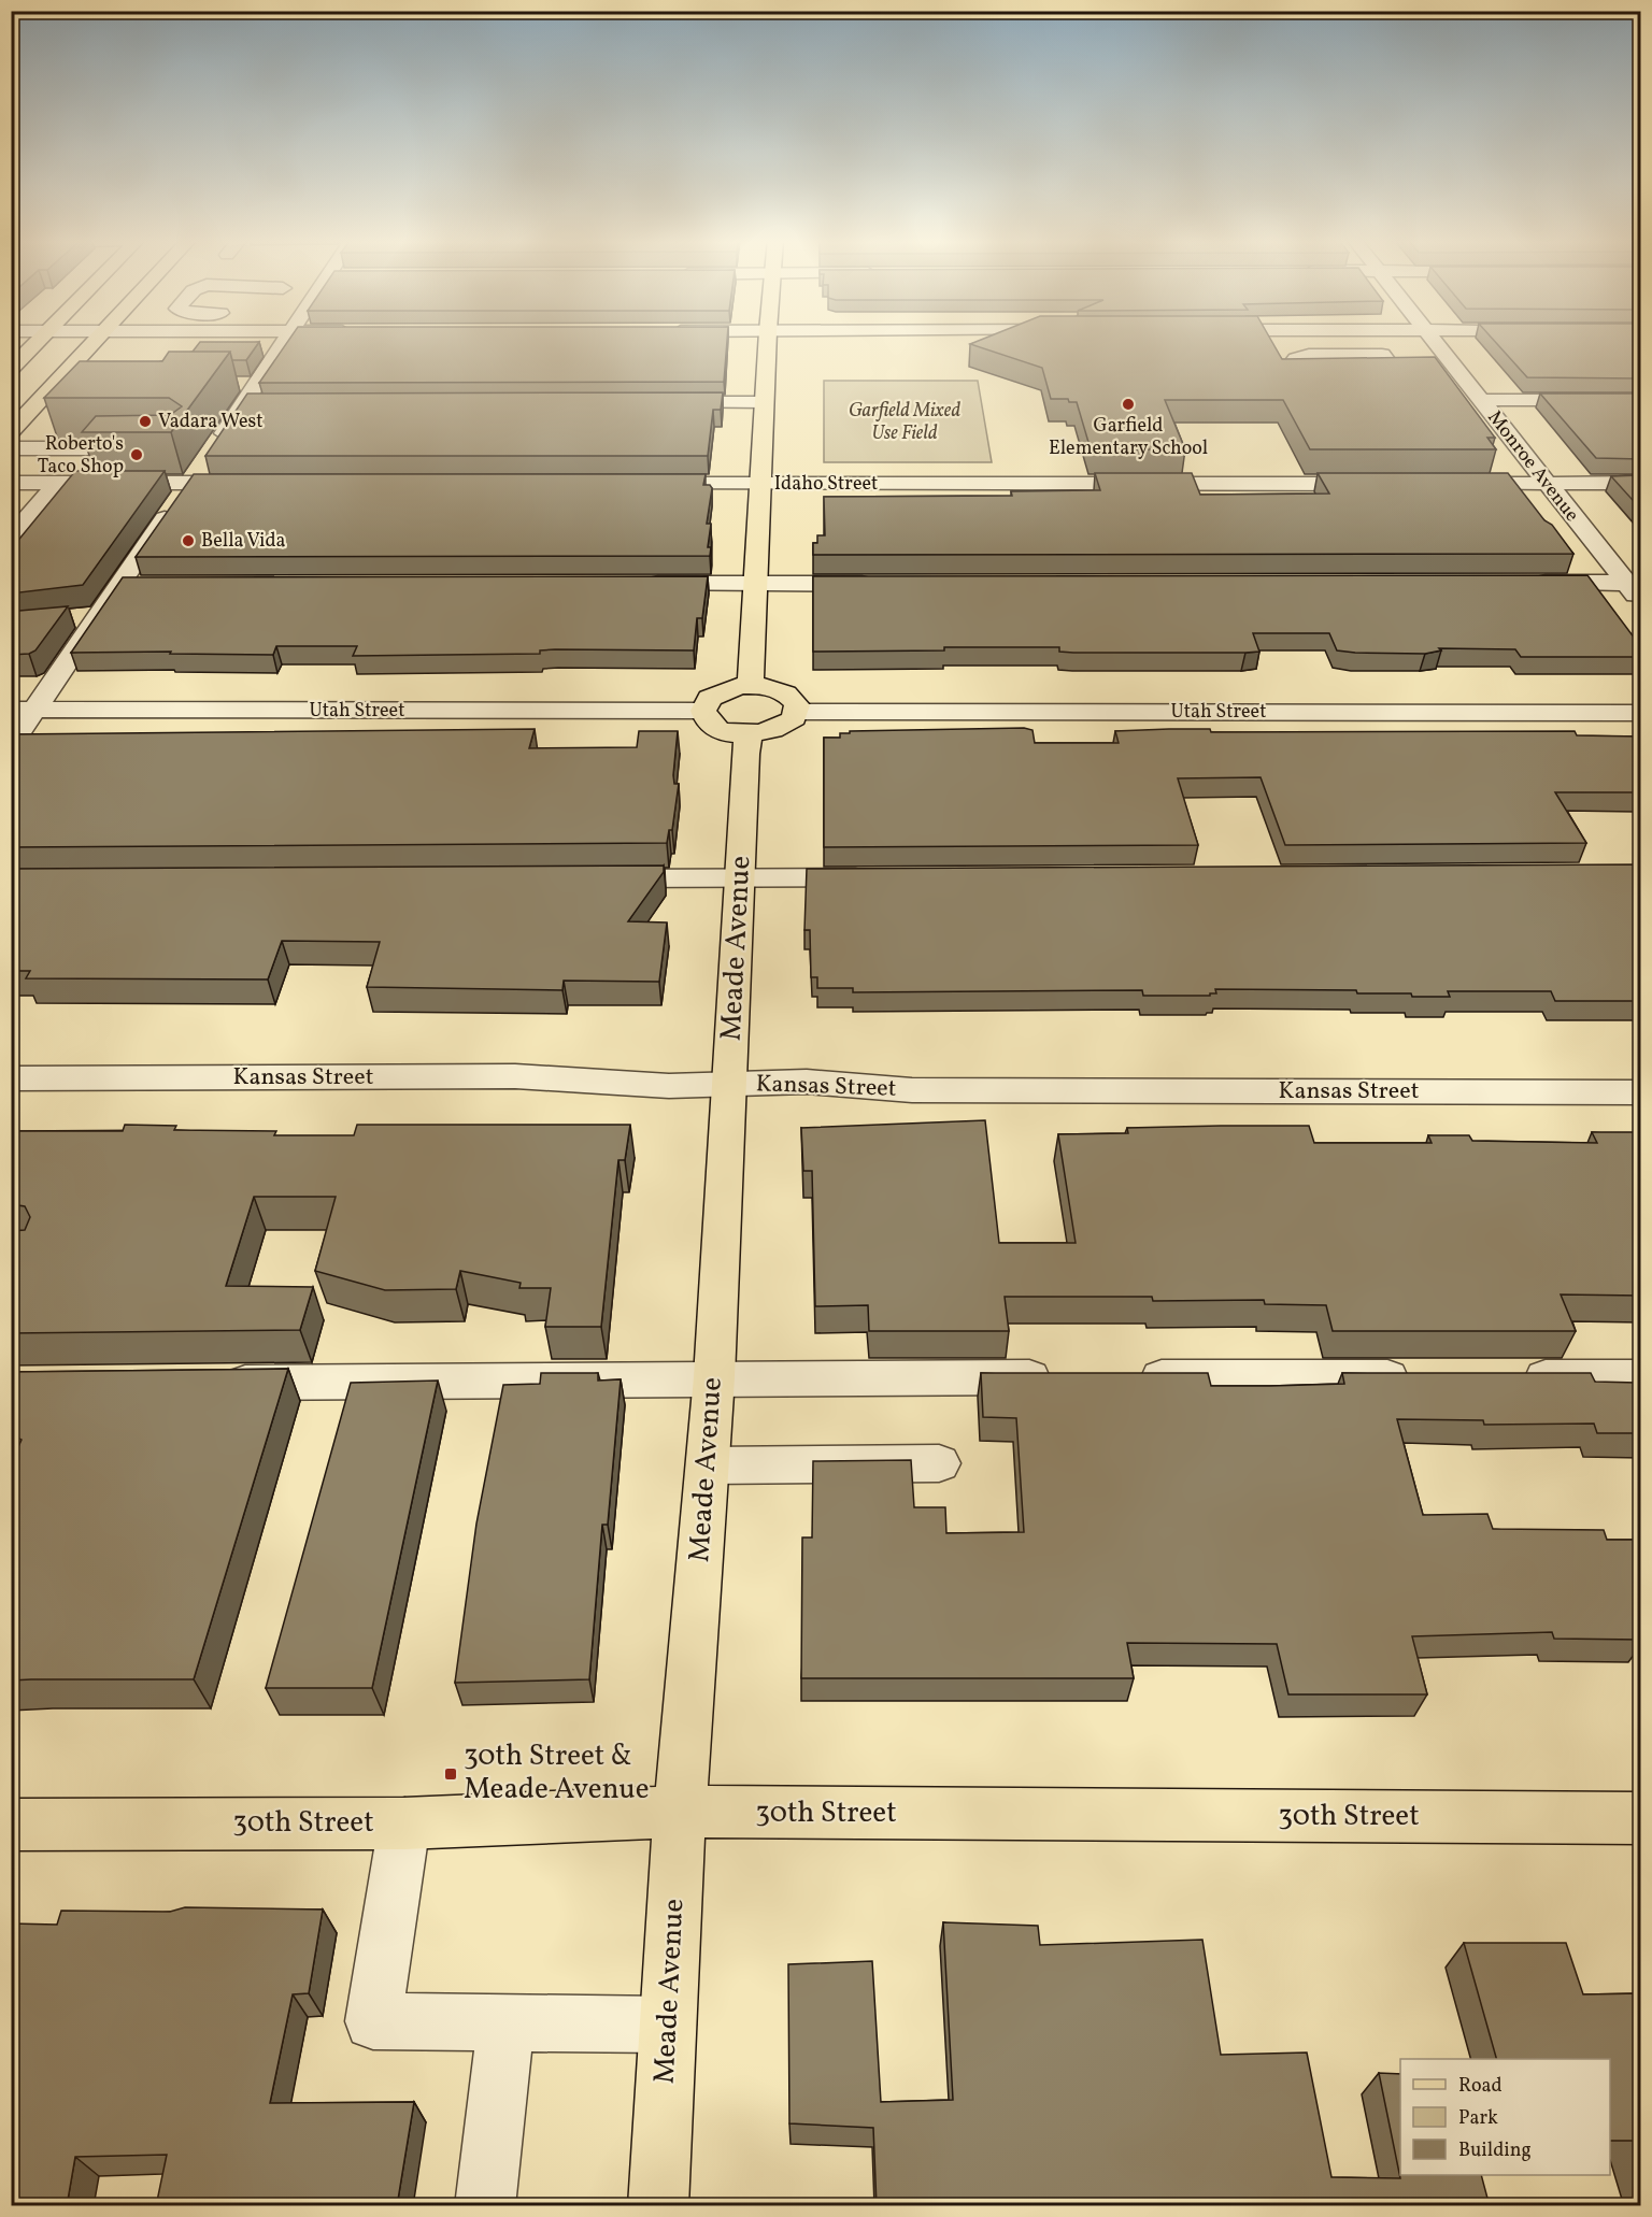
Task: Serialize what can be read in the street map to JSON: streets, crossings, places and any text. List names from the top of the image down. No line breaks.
{"streets":{"main road":["Meade Avenue","30th Street"],"street":["Monroe Avenue","Idaho Street","Utah Street","Kansas Street"]},"crossings":[["Meade Avenue","Kansas Street"],["Meade Avenue","30th Street"]],"parks":["Garfield Mixed Use Field"],"places":{"other":["Garfield Elementary School","Vadara West","Roberto's Taco Shop","Bella Vida"],"transit":["30th Street & Meade Avenue"]},"legend":["Road","Park","Building"]}
